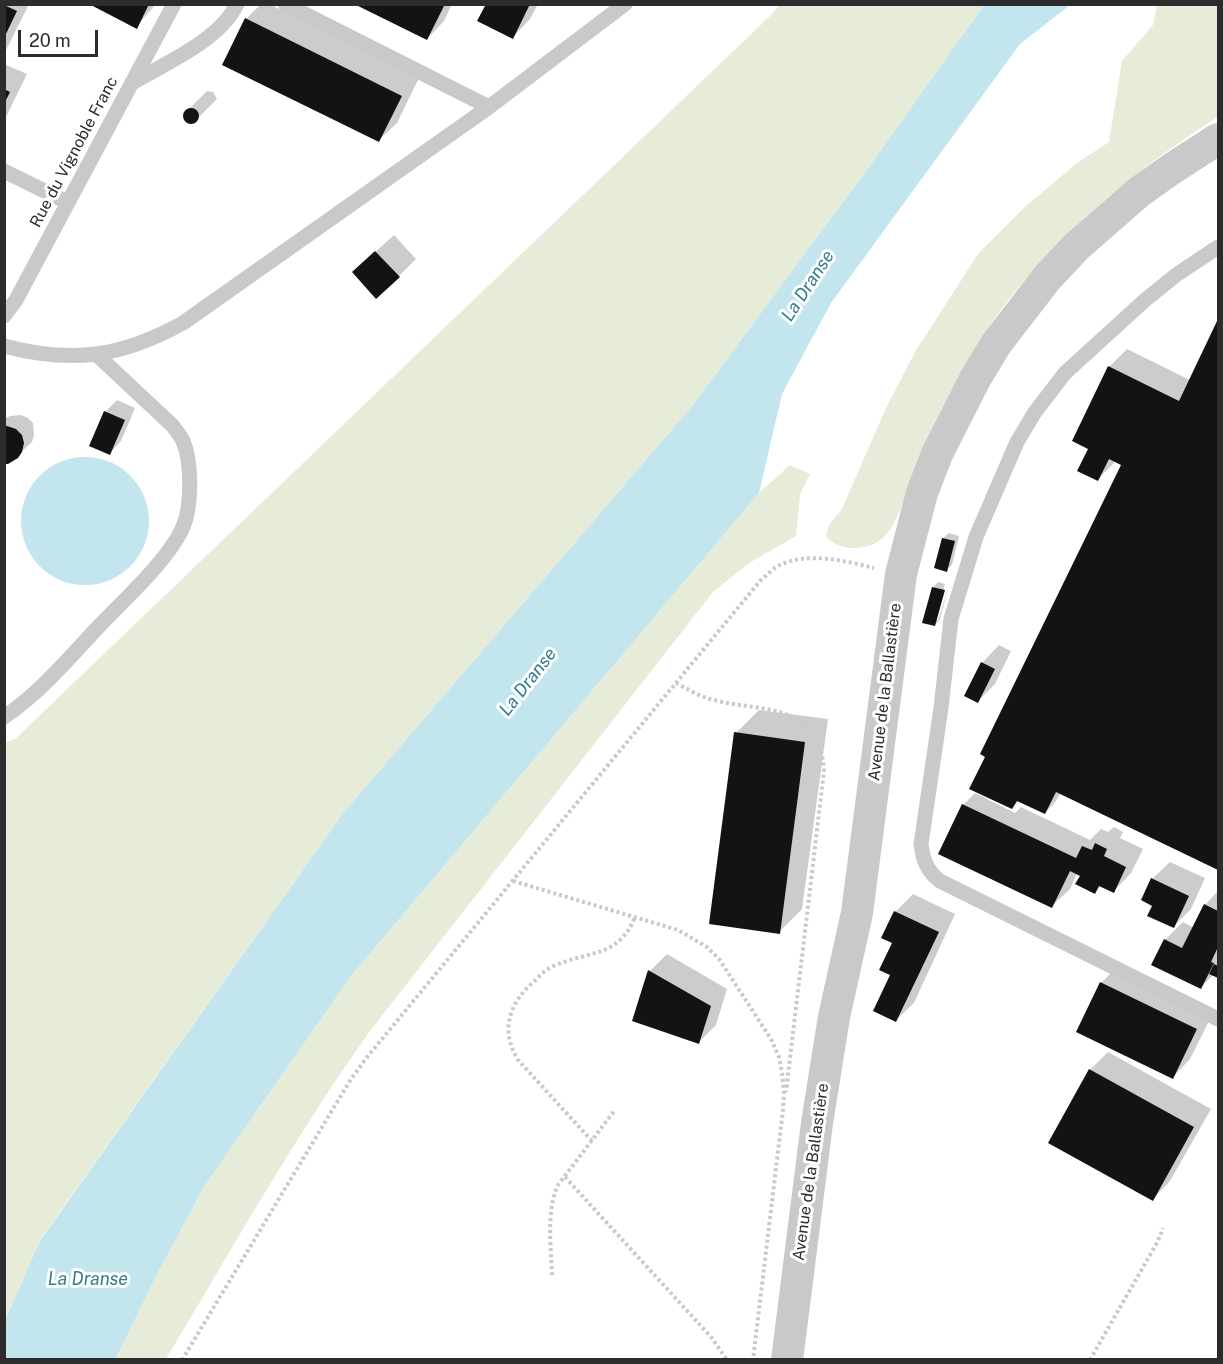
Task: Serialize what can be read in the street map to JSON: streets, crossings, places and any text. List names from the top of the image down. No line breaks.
{"streets":{"street":["Avenue de la Ballastière"],"lane":["Rue du Vignoble Franc"]},"water":["La Dranse"],"scale_bar":"20 m"}
